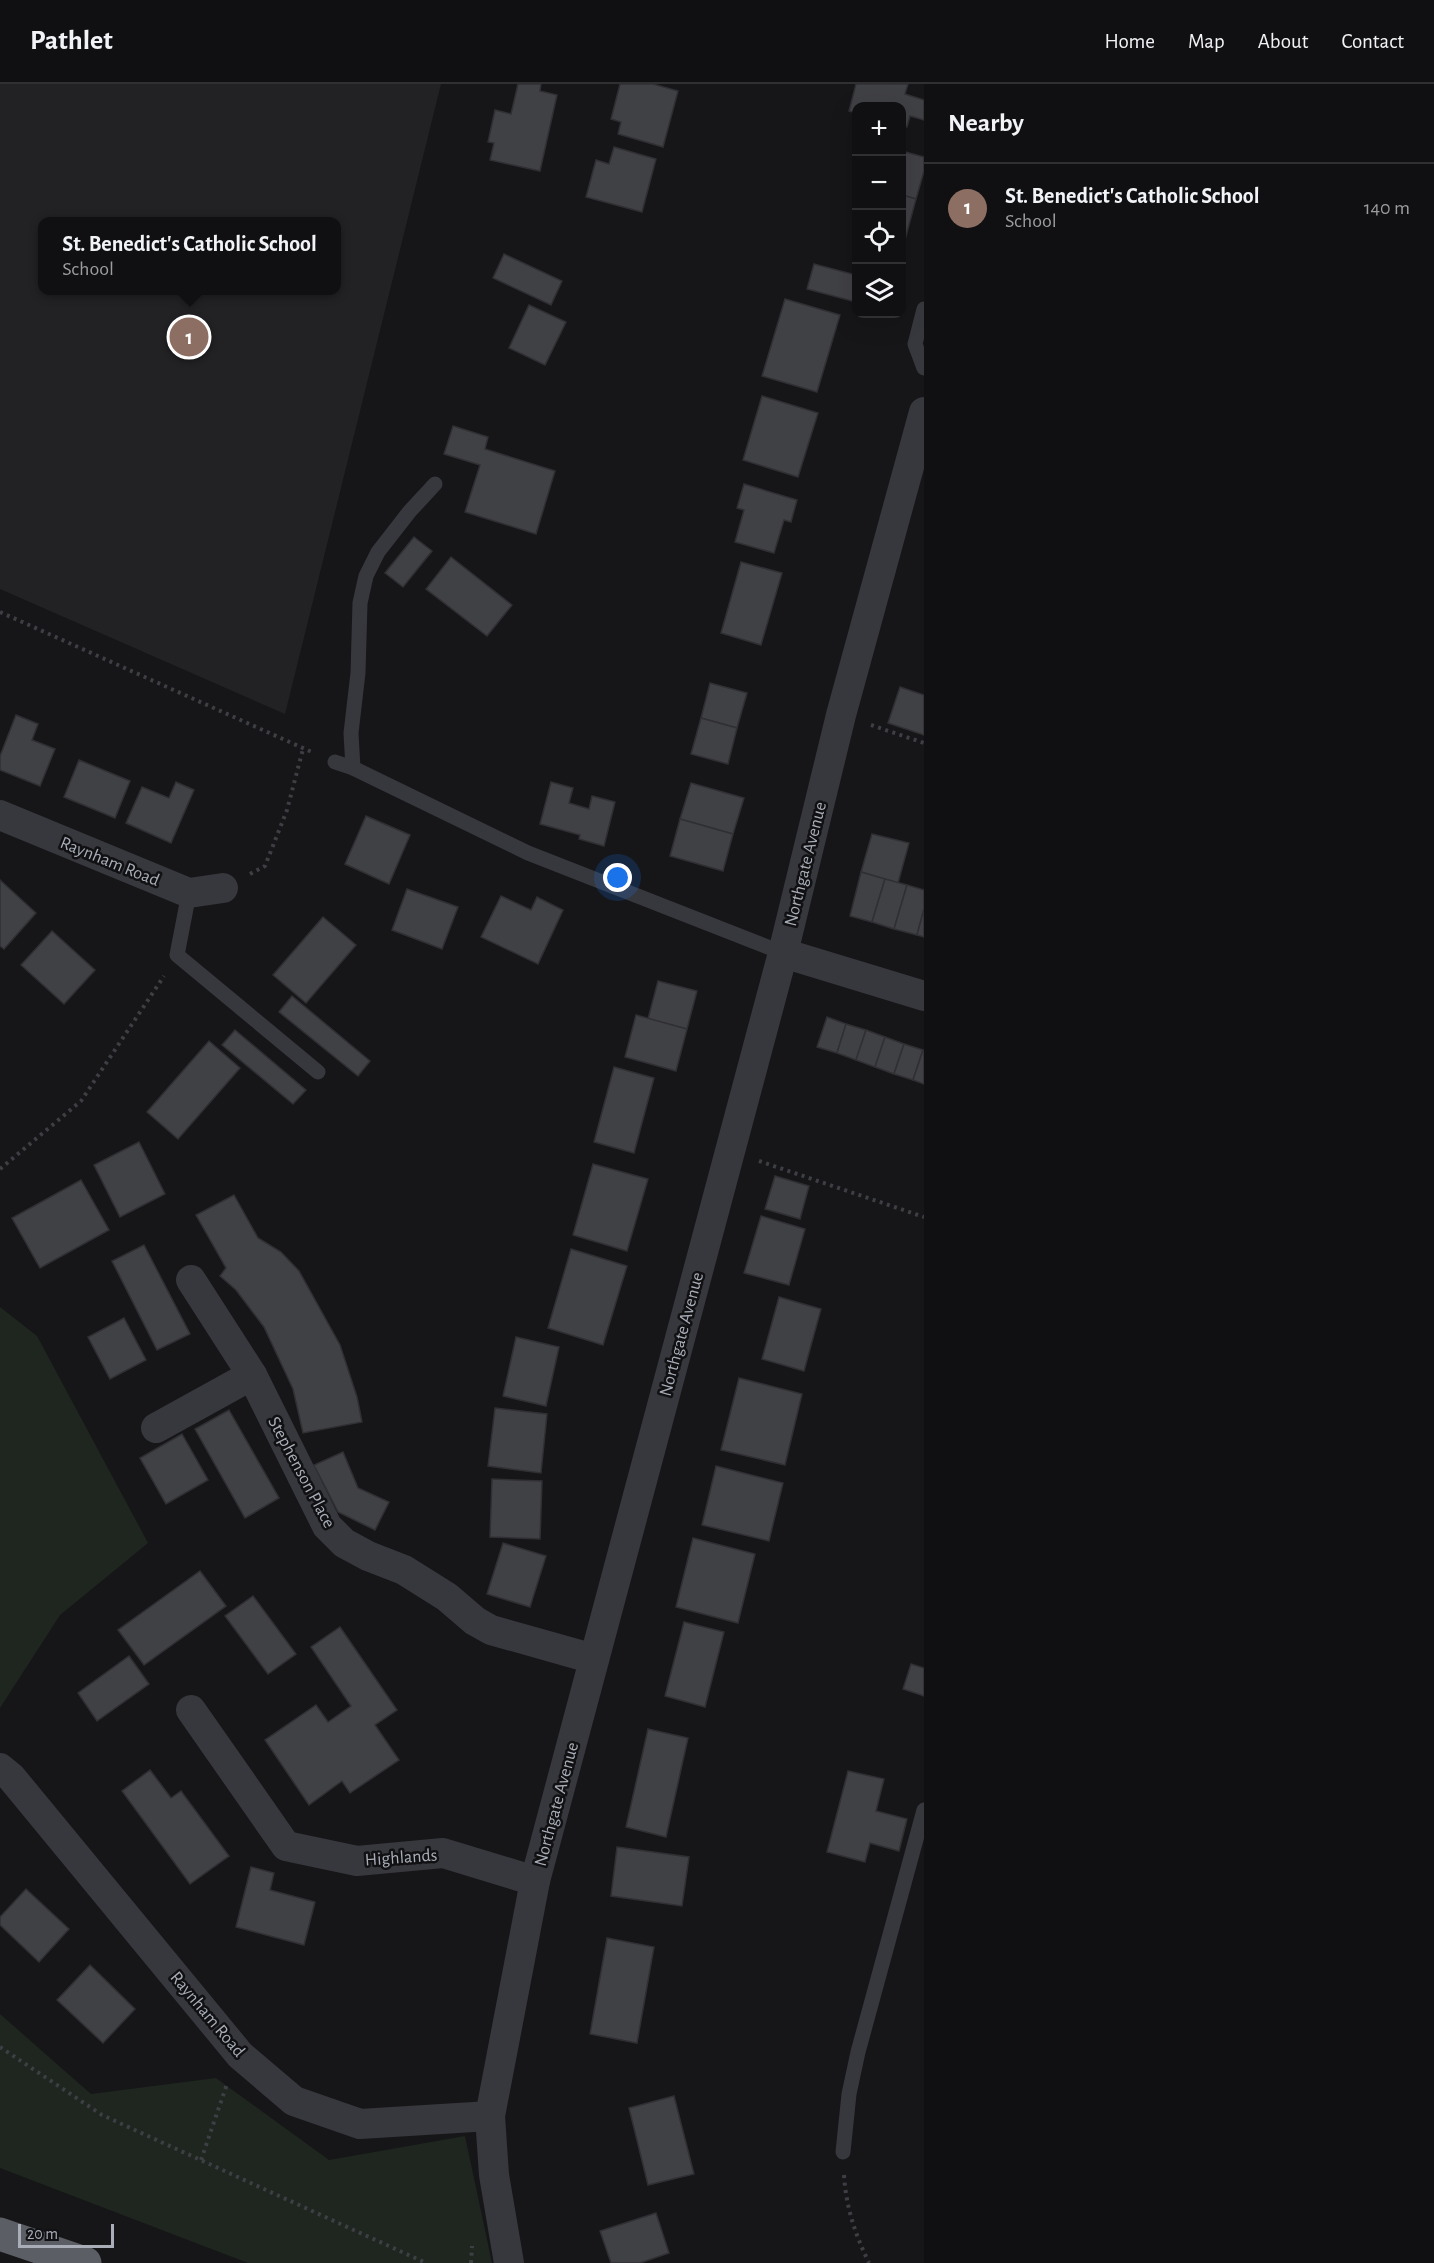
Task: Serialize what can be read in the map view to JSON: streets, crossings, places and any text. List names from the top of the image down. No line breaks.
{"streets":{"street":["Raynham Road","Northgate Avenue","Stephenson Place","Highlands"]},"crossings":[["Raynham Road","Northgate Avenue"],["Northgate Avenue","Stephenson Place"],["Northgate Avenue","Highlands"]],"scale_bar":"20 m","page":{"header":"Pathlet","nav":["Home","Map","About","Contact"],"heading":"Nearby","map_buttons":["+","−"],"list":[{"mark":"1","name":"St. Benedict's Catholic School","note":"School","value":"140 m"}],"popup":["St. Benedict's Catholic School","School"],"pins":"1","scale":"20 m"}}
